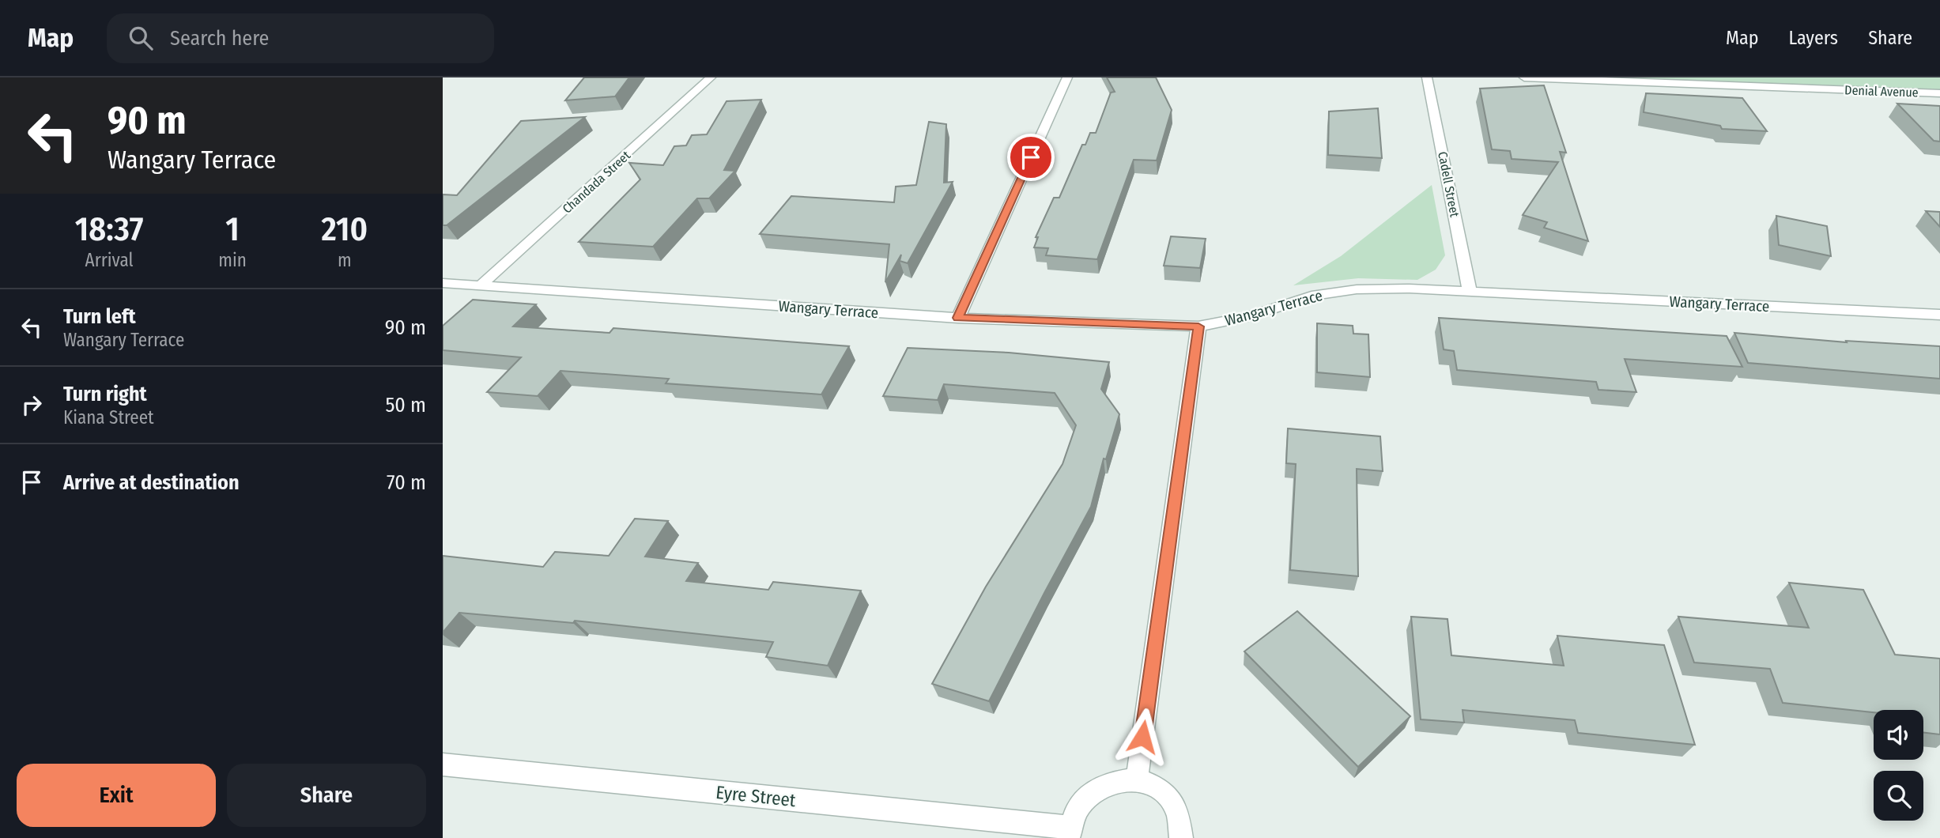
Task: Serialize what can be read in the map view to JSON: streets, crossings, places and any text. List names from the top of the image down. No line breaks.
{"streets":{"street":["Denial Avenue","Chandada Street","Cadell Street","Wangary Terrace","Eyre Street"]},"crossings":[["Chandada Street","Wangary Terrace"],["Cadell Street","Wangary Terrace"]],"page":{"header":"Map","search":"Search here","nav":["Map","Layers","Share"],"turn":["90 m","Wangary Terrace"],"eta":["18:37","Arrival","1","min","210","m"],"list":[{"name":"Turn left","note":"Wangary Terrace","value":"90 m"},{"name":"Turn right","note":"Kiana Street","value":"50 m"},{"name":"Arrive at destination","value":"70 m"}],"buttons":["Exit","Share"]}}
